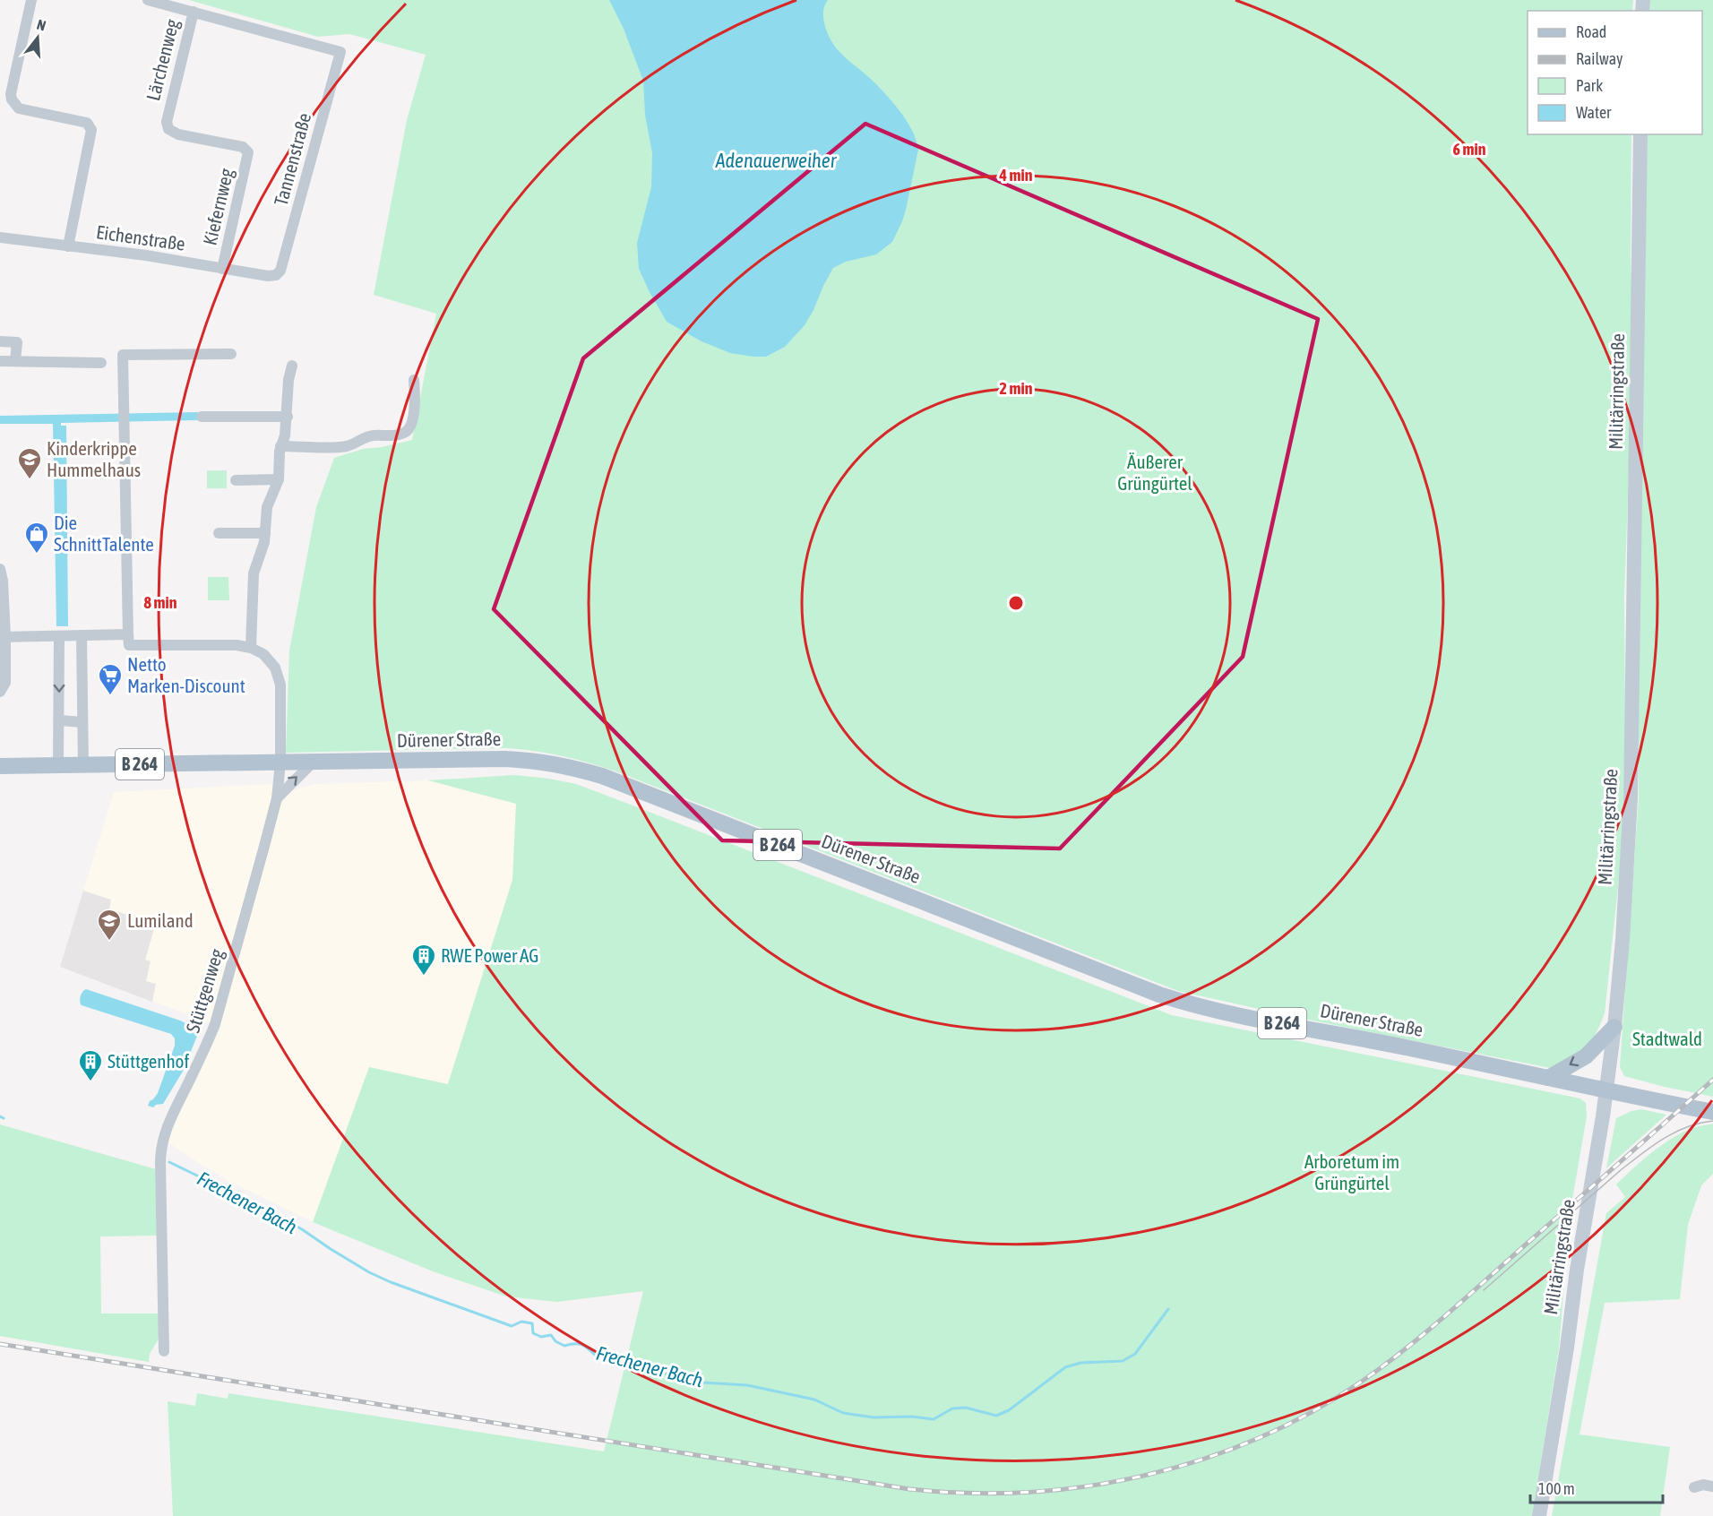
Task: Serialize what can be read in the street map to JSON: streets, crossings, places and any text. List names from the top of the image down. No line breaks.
{"streets":{"main road":["Militärringstraße","Dürener Straße","B 264"],"street":["Lärchenweg","Tannenstraße","Kiefernweg","Eichenstraße","Stüttgenweg"]},"crossings":[["Lärchenweg","Tannenstraße"],["Lärchenweg","Kiefernweg"],["Tannenstraße","Eichenstraße"],["Kiefernweg","Eichenstraße"],["Militärringstraße","Dürener Straße"],["Dürener Straße","Stüttgenweg"]],"water":["Adenauerweiher","Frechener Bach"],"parks":["Äußerer Grüngürtel","Stadtwald","Arboretum im Grüngürtel"],"places":{"school or university":["Kinderkrippe Hummelhaus","Lumiland"],"shop":["Die SchnittTalente"],"supermarket":["Netto Marken-Discount"],"building":["RWE Power AG","Stüttgenhof"]},"legend":["Road","Railway","Park","Water"],"scale_bar":"100 m","north":"top","rings":["6 min","4 min","2 min","8 min"]}
